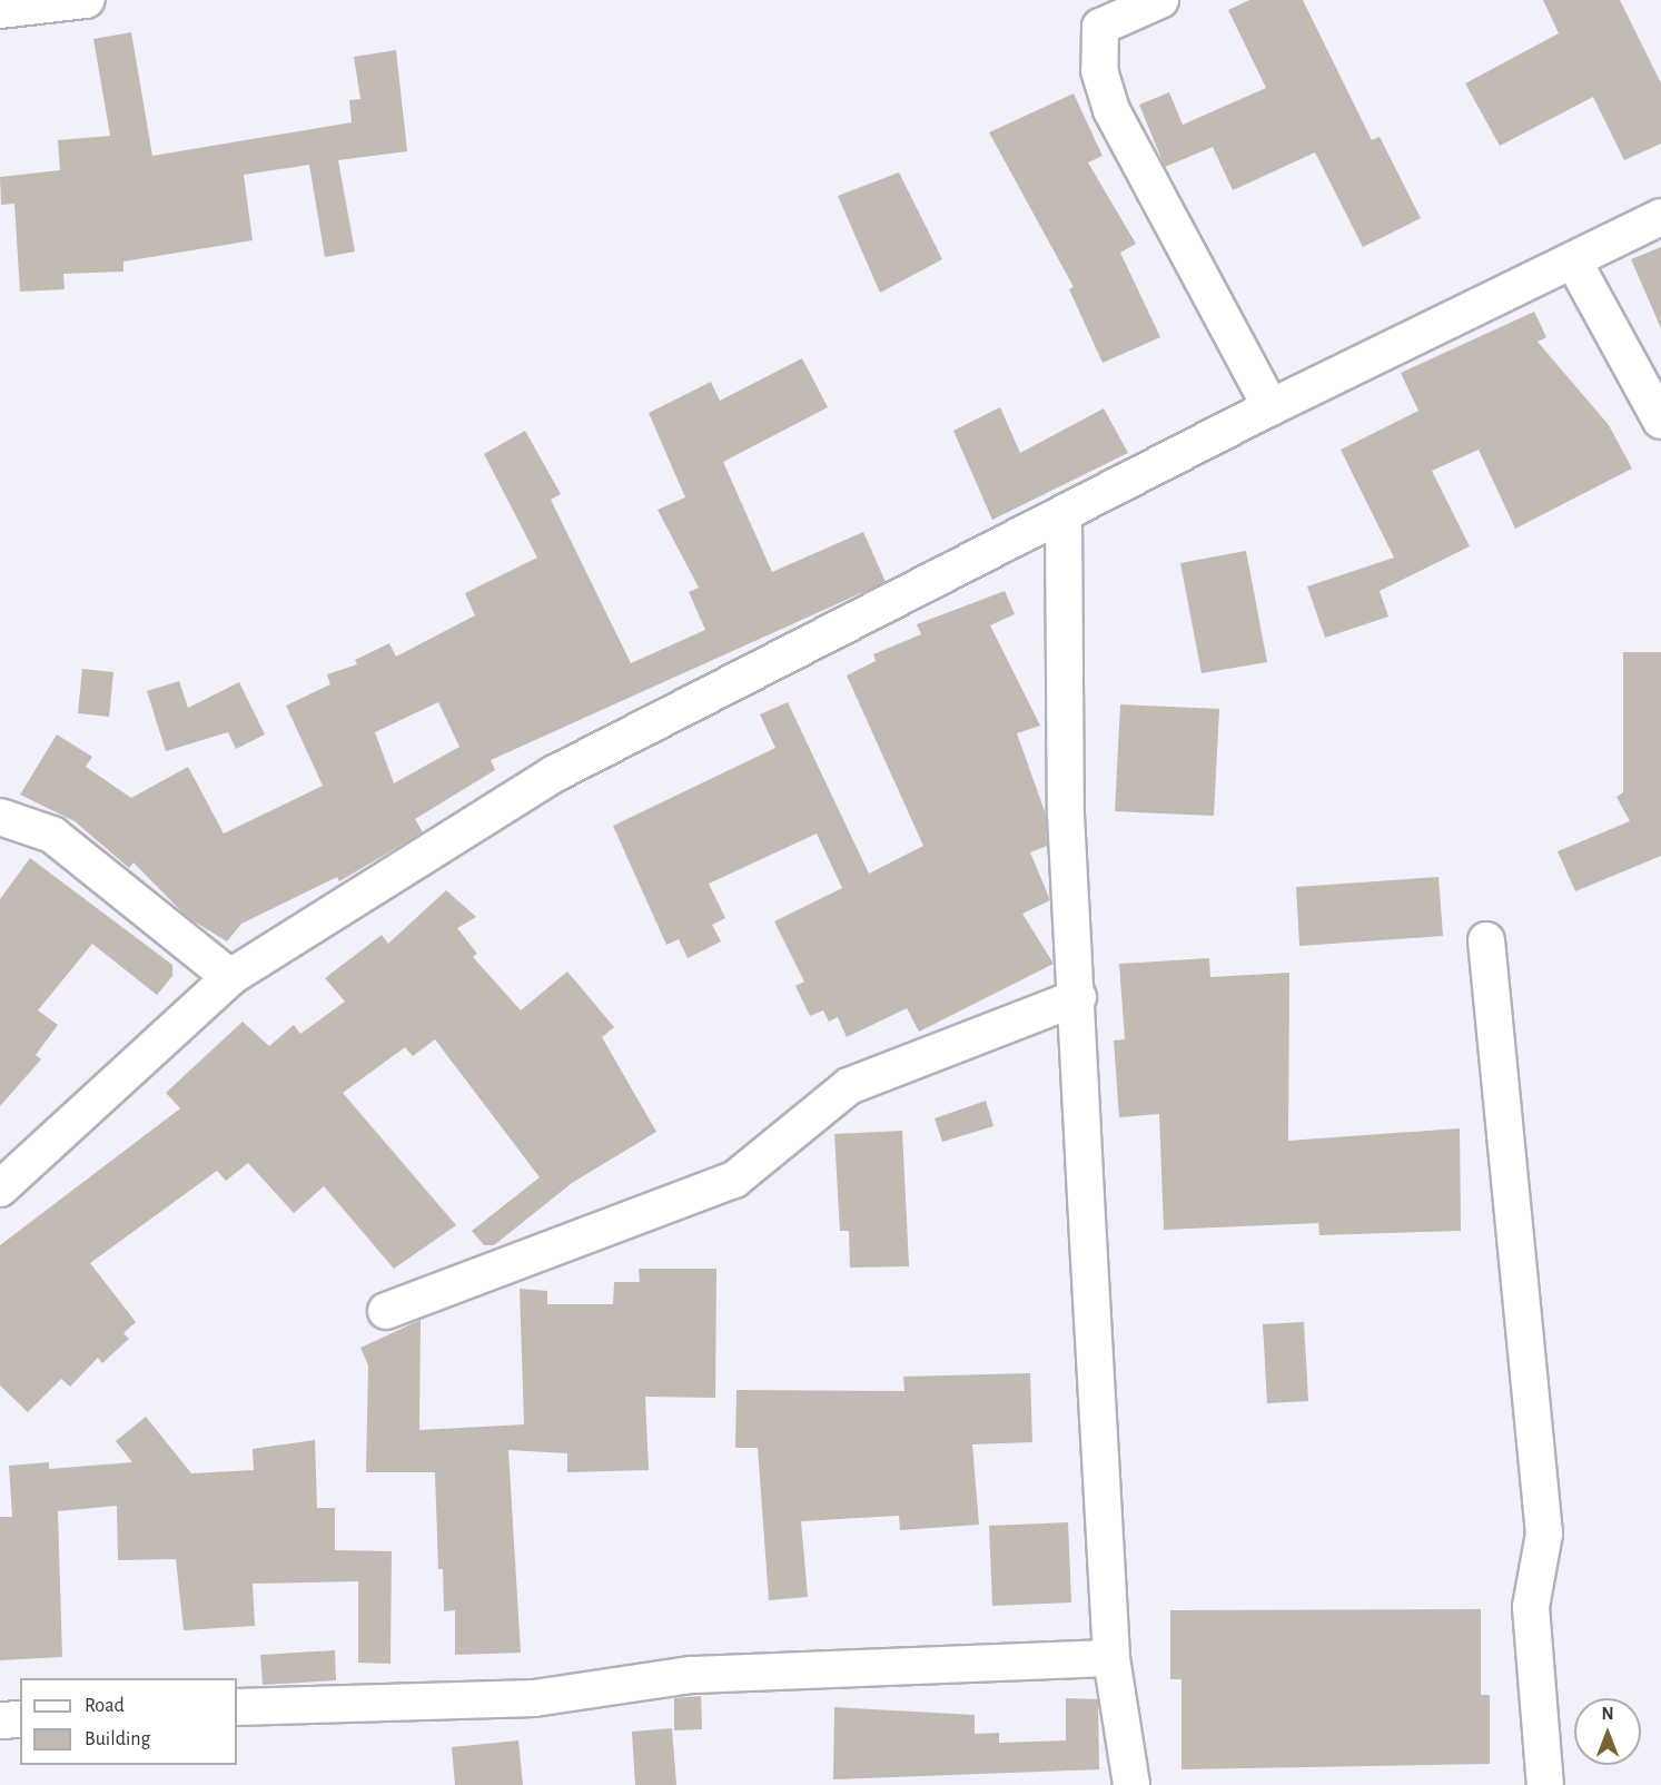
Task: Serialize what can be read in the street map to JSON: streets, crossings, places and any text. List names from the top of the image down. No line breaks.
{"legend":["Road","Building"],"north":"top"}
